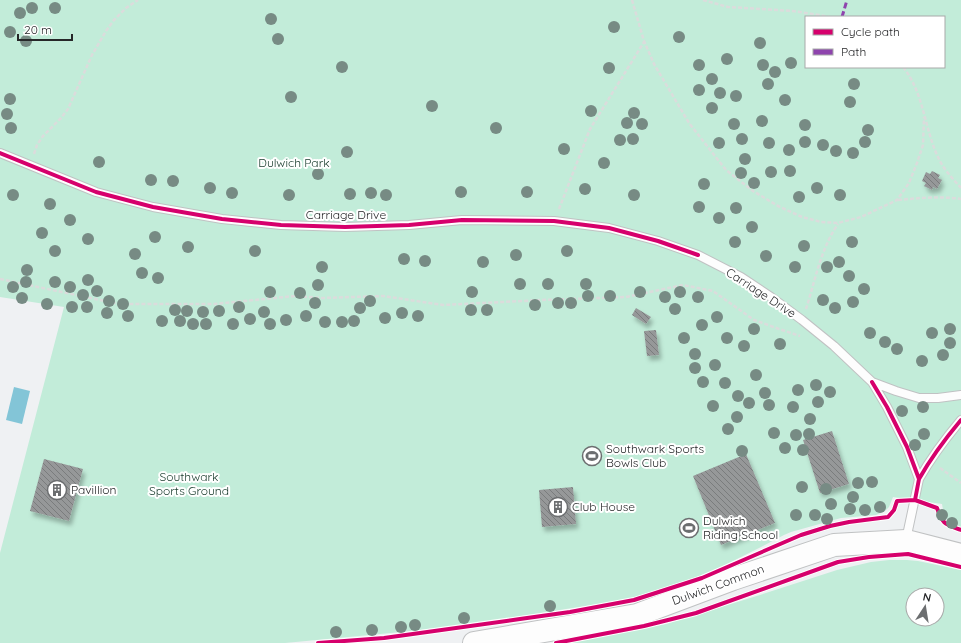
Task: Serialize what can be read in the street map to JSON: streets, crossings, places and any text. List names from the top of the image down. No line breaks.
{"streets":{"highway":["Dulwich Common"],"lane":["Carriage Drive"]},"parks":["Dulwich Park","Southwark Sports Ground"],"places":{"sports":["Southwark Sports Bowls Club","Dulwich Riding School"],"building":["Pavillion","Club House"]},"legend":["Cycle path","Path"],"scale_bar":"20 m","north":"top"}
